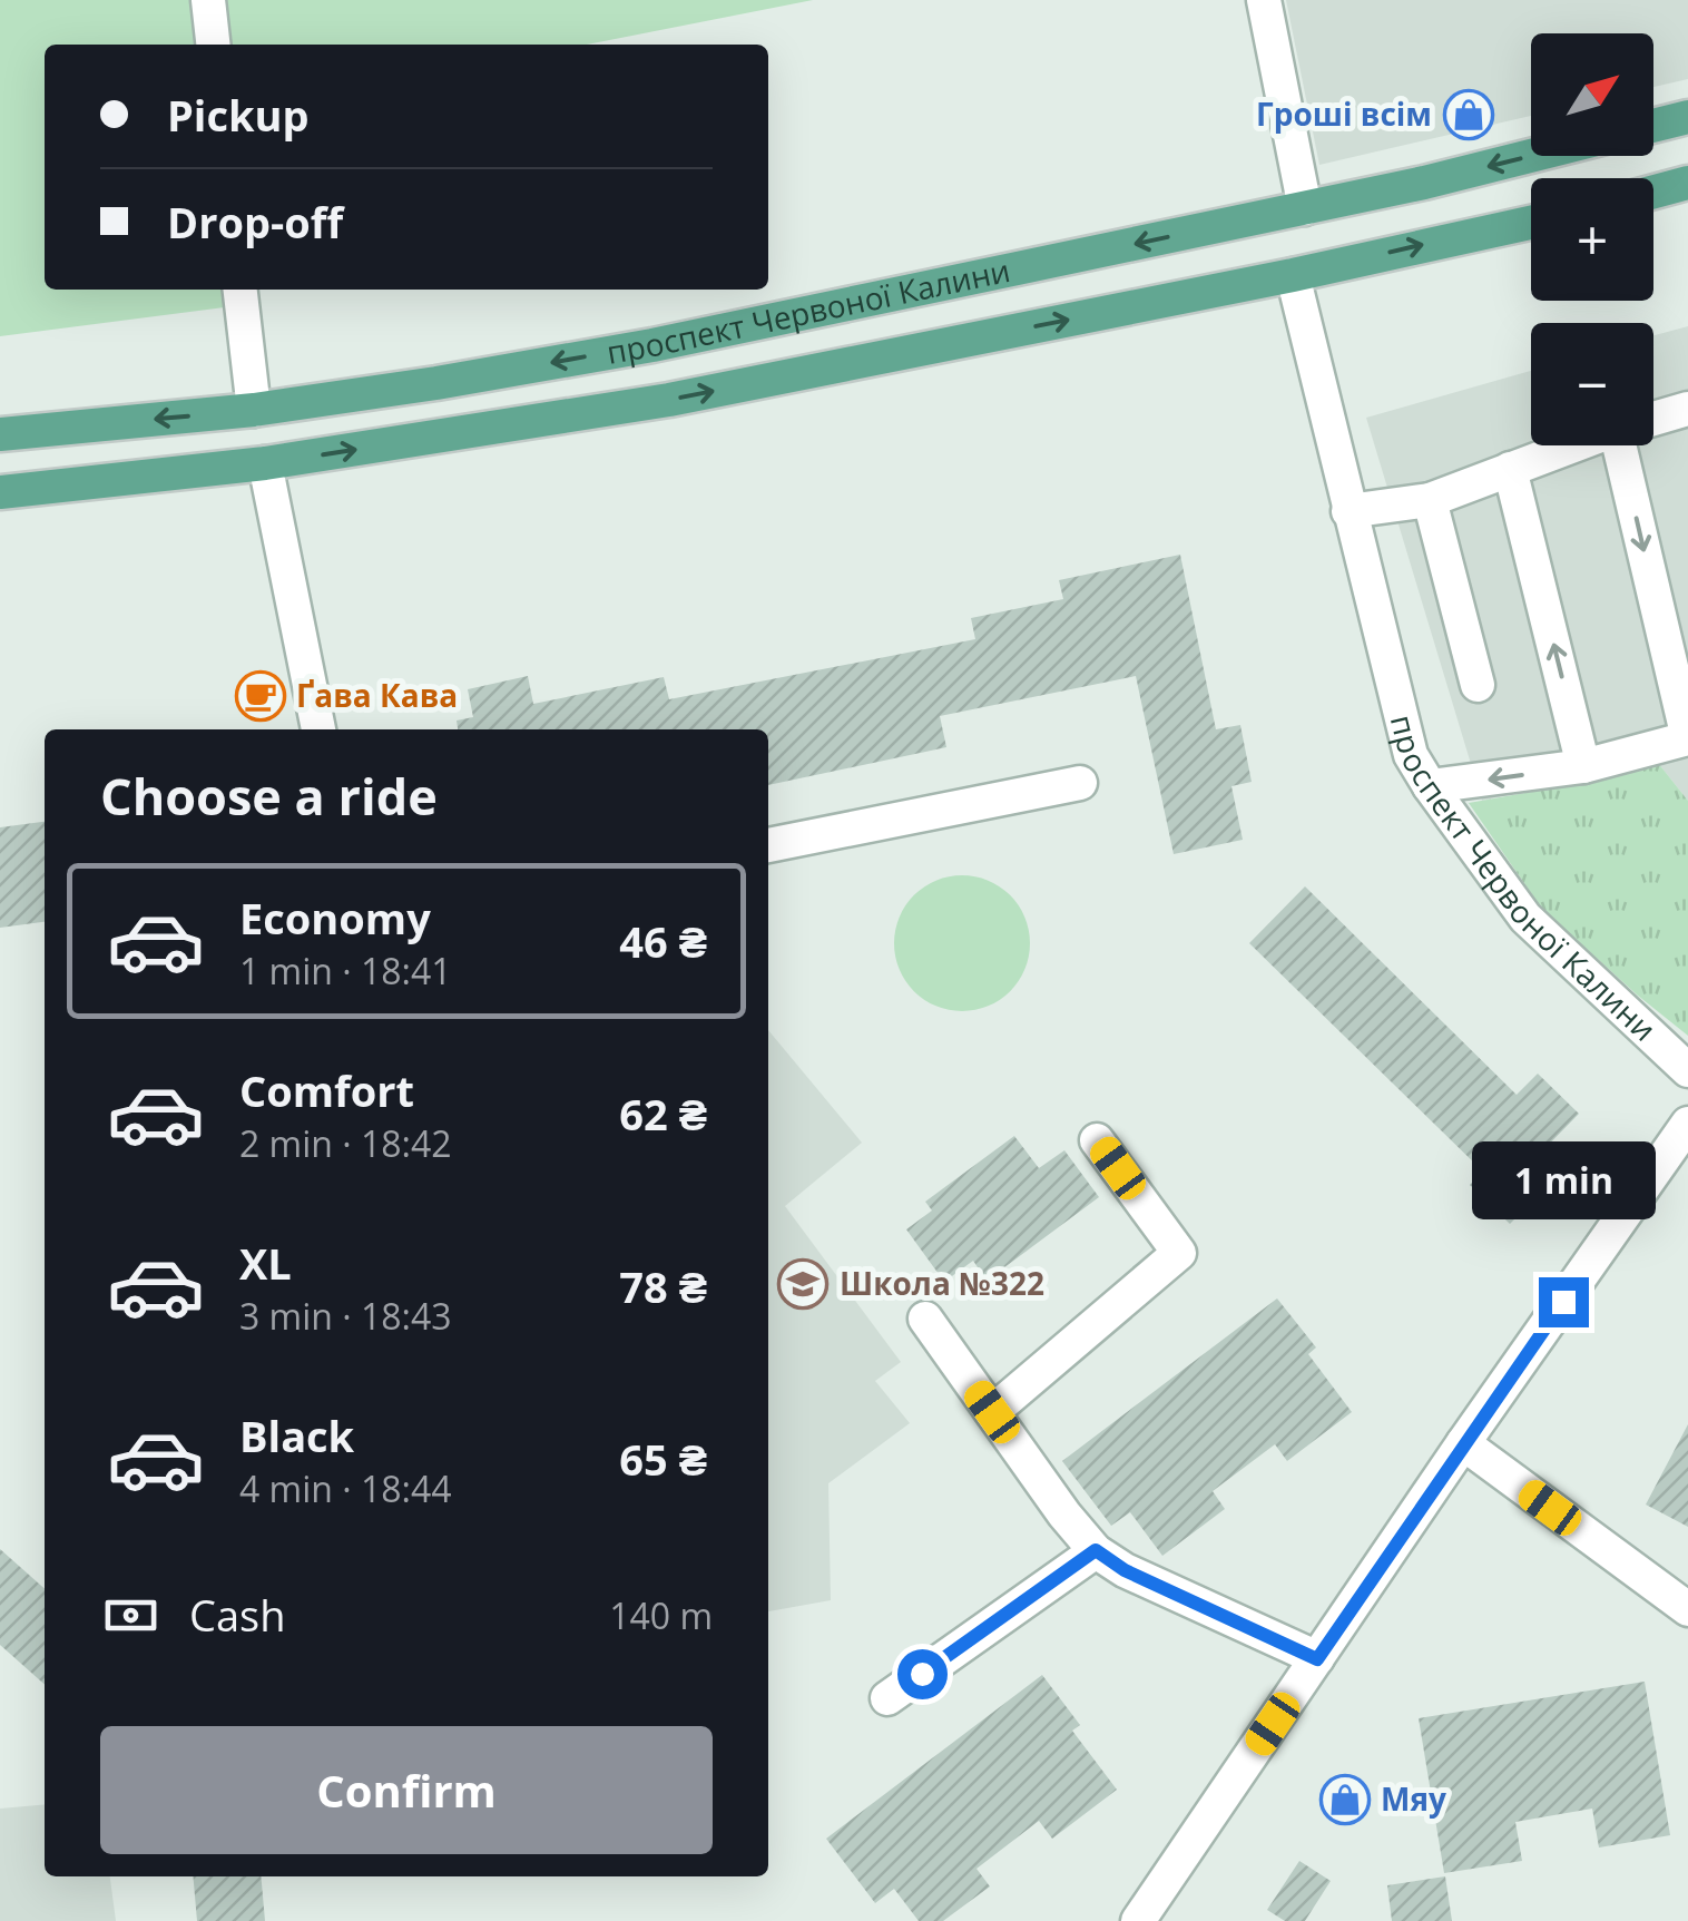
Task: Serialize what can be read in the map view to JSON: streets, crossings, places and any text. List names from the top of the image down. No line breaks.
{"streets":{"main road":["проспект Червоної Калини"]},"places":{"shop":["Гроші всім","Мяу"],"cafe":["Ґава Кава"],"school or university":["Школа №322"]},"north":"top right","page":{"map_buttons":["+","−"],"banner":["Pickup","Drop-off"],"heading":"Choose a ride","list":[{"name":"Economy","note":"1 min · 18:41","value":"46 ₴"},{"name":"Comfort","note":"2 min · 18:42","value":"62 ₴"},{"name":"XL","note":"3 min · 18:43","value":"78 ₴"},{"name":"Black","note":"4 min · 18:44","value":"65 ₴"}],"bubble":"1 min","pay":["Cash","140 m"],"buttons":"Confirm"}}
